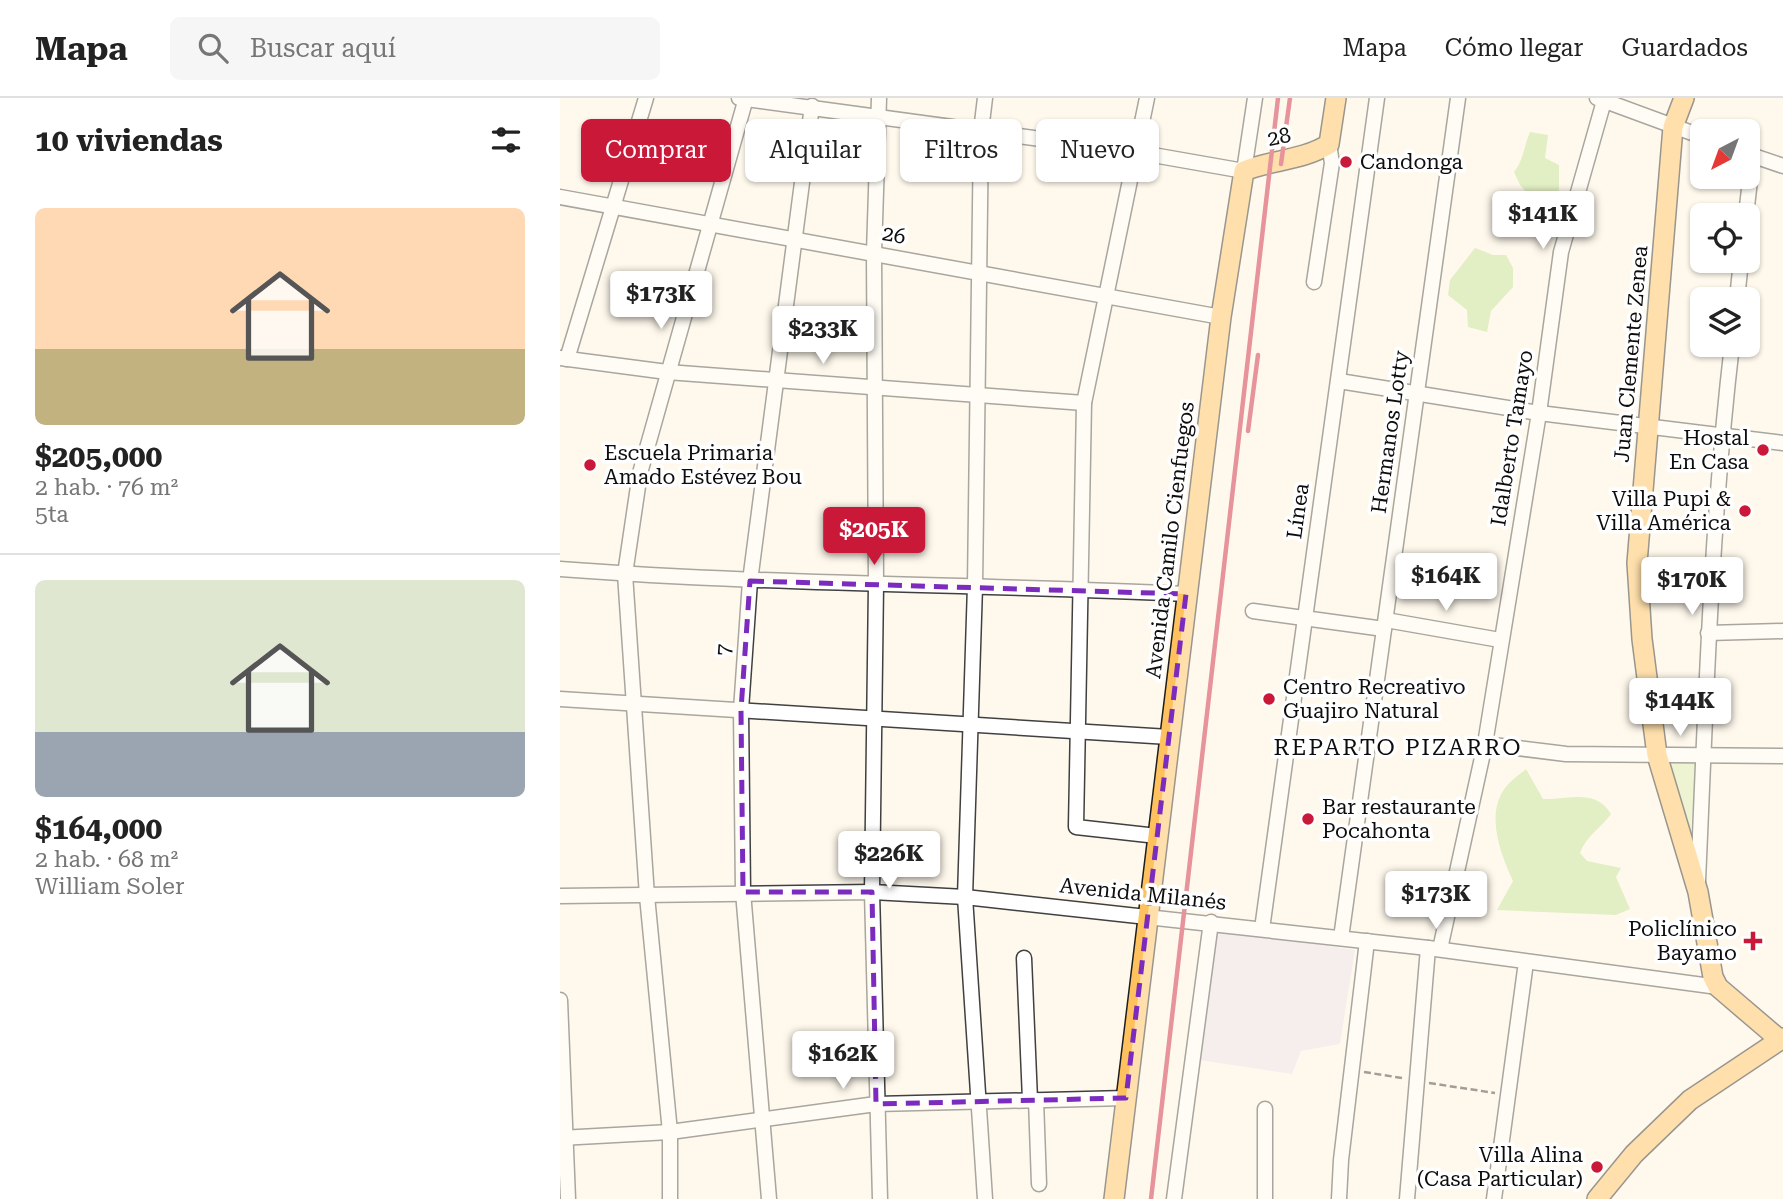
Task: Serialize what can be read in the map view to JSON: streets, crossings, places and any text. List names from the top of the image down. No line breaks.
{"streets":{"main road":["28","Juan Clemente Zenea","Avenida Camilo Cienfuegos"],"street":["26","Hermanos Lotty","Idalberto Tamayo","Línea","7","Avenida Milanés"]},"crossings":[["28","Avenida Camilo Cienfuegos"],["28","7"],["26","Avenida Camilo Cienfuegos"],["26","7"],["Juan Clemente Zenea","Avenida Milanés"],["Hermanos Lotty","Avenida Milanés"],["Idalberto Tamayo","Avenida Milanés"],["Línea","Avenida Milanés"],["Avenida Camilo Cienfuegos","Avenida Milanés"],["7","Avenida Milanés"]],"districts":["REPARTO PIZARRO"],"places":{"other":["Candonga","Hostal En Casa","Escuela Primaria Amado Estévez Bou","Villa Pupi & Villa América","Centro Recreativo Guajiro Natural","Bar restaurante Pocahonta","Villa Alina (Casa Particular)"],"health":["Policlínico Bayamo"]},"north":"bottom left","page":{"header":"Mapa","search":"Buscar aquí","nav":["Mapa","Cómo llegar","Guardados"],"heading":"10 viviendas","chip":["Comprar","Alquilar","Filtros","Nuevo"],"list":[{"name":"$205,000","note":"2 hab. · 76 m² · 5ta"},{"name":"$164,000","note":"2 hab. · 68 m² · William Soler"}],"price":["$141K","$173K","$233K","$205K","$164K","$170K","$144K","$226K","$173K","$162K"]}}
